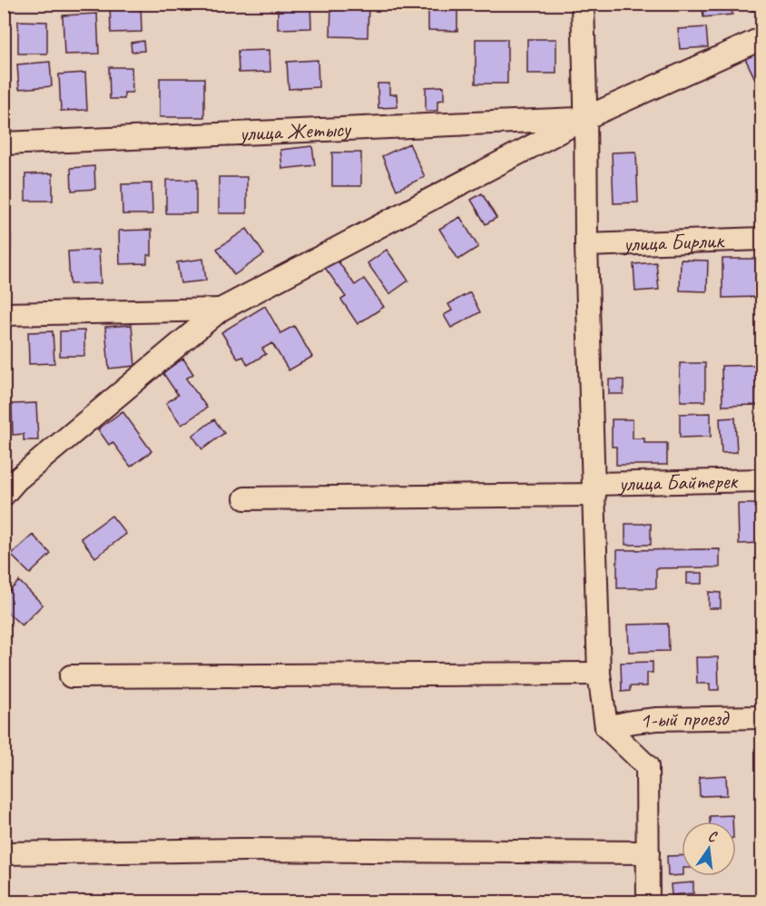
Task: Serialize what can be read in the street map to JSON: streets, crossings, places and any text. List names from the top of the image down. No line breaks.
{"streets":{"street":["улица Жетысу","улица Бирлик","улица Байтерек","1-ый проезд"]},"north":"top"}
